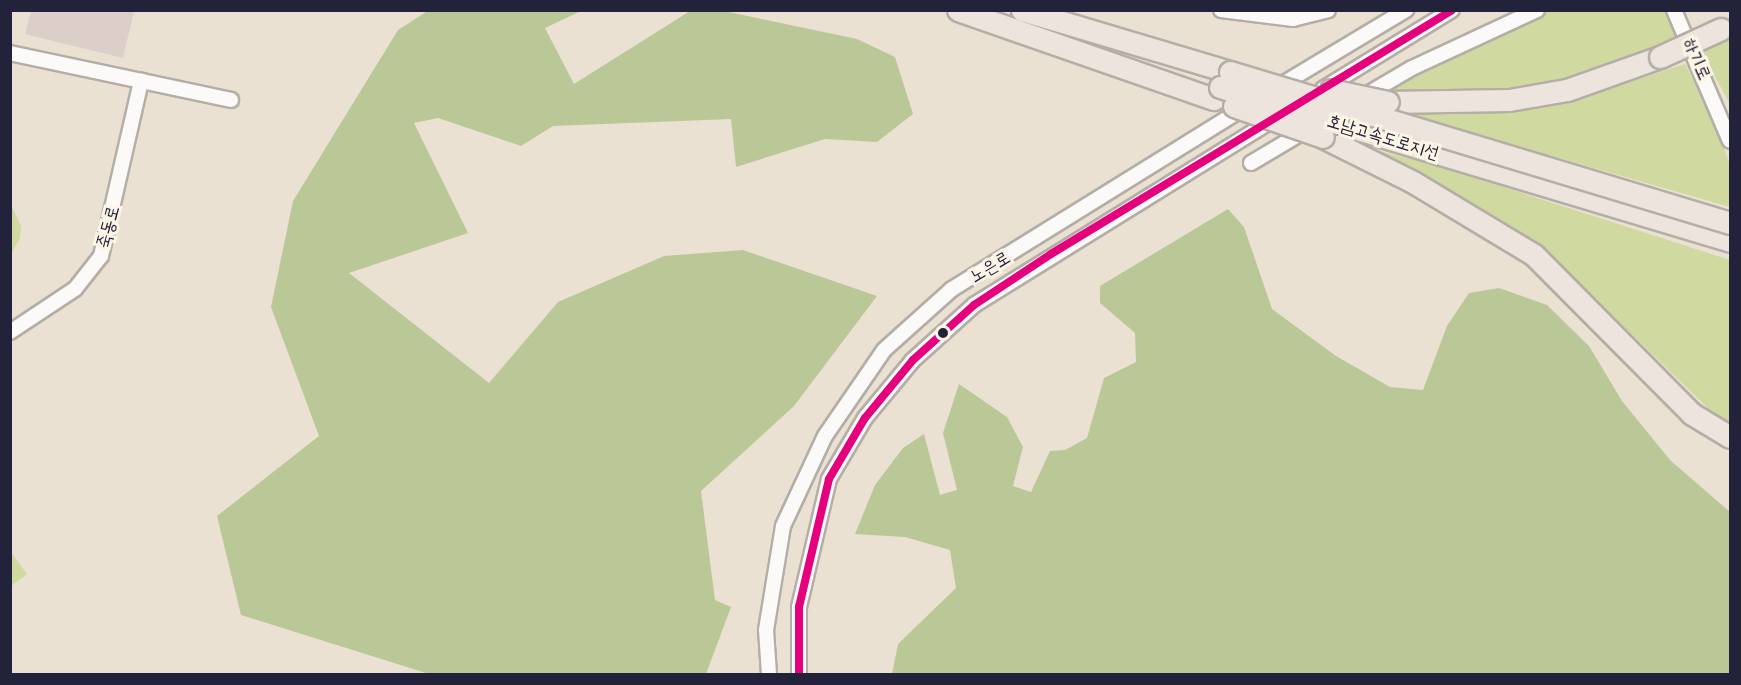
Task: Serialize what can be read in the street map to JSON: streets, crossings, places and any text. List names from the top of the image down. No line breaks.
{"streets":{"highway":["호남고속도로지선"],"street":["하기로","죽동로","노은로"]}}
